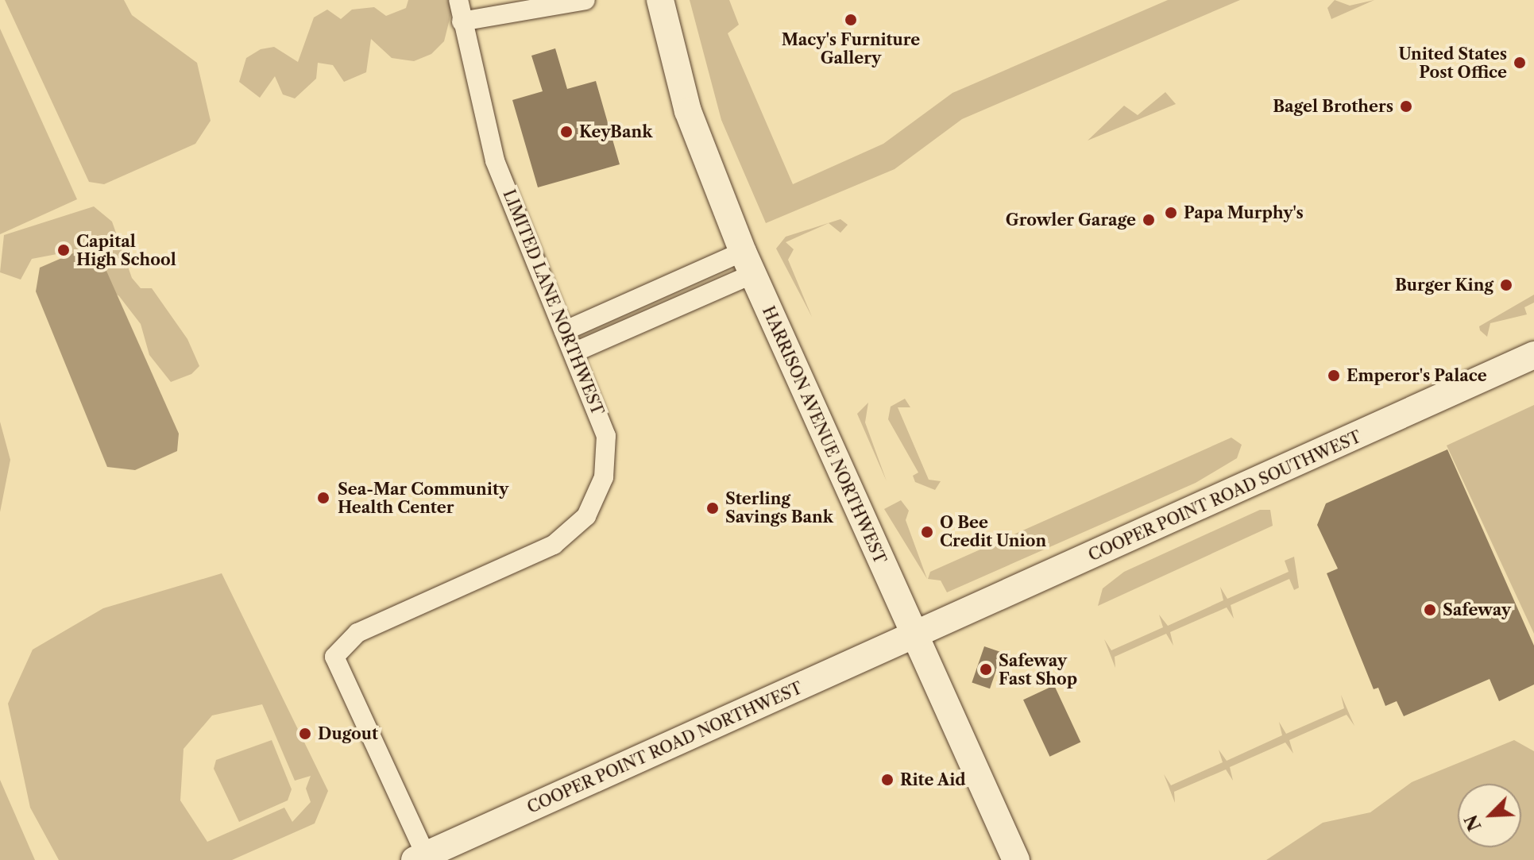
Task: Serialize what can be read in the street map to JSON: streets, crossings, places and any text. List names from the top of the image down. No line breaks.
{"streets":{"main road":["HARRISON AVENUE NORTHWEST","COOPER POINT ROAD SOUTHWEST","COOPER POINT ROAD NORTHWEST"],"street":["LIMITED LANE NORTHWEST"]},"crossings":[["LIMITED LANE NORTHWEST","COOPER POINT ROAD NORTHWEST"],["HARRISON AVENUE NORTHWEST","COOPER POINT ROAD SOUTHWEST"],["HARRISON AVENUE NORTHWEST","COOPER POINT ROAD NORTHWEST"],["COOPER POINT ROAD SOUTHWEST","COOPER POINT ROAD NORTHWEST"]],"places":["Macy's Furniture Gallery","United States Post Office","Bagel Brothers","KeyBank","Papa Murphy's","Growler Garage","Capital High School","Burger King","Emperor's Palace","Sea-Mar Community Health Center","Sterling Savings Bank","O Bee Credit Union","Safeway","Safeway Fast Shop","Dugout","Rite Aid"],"north":"bottom left"}
